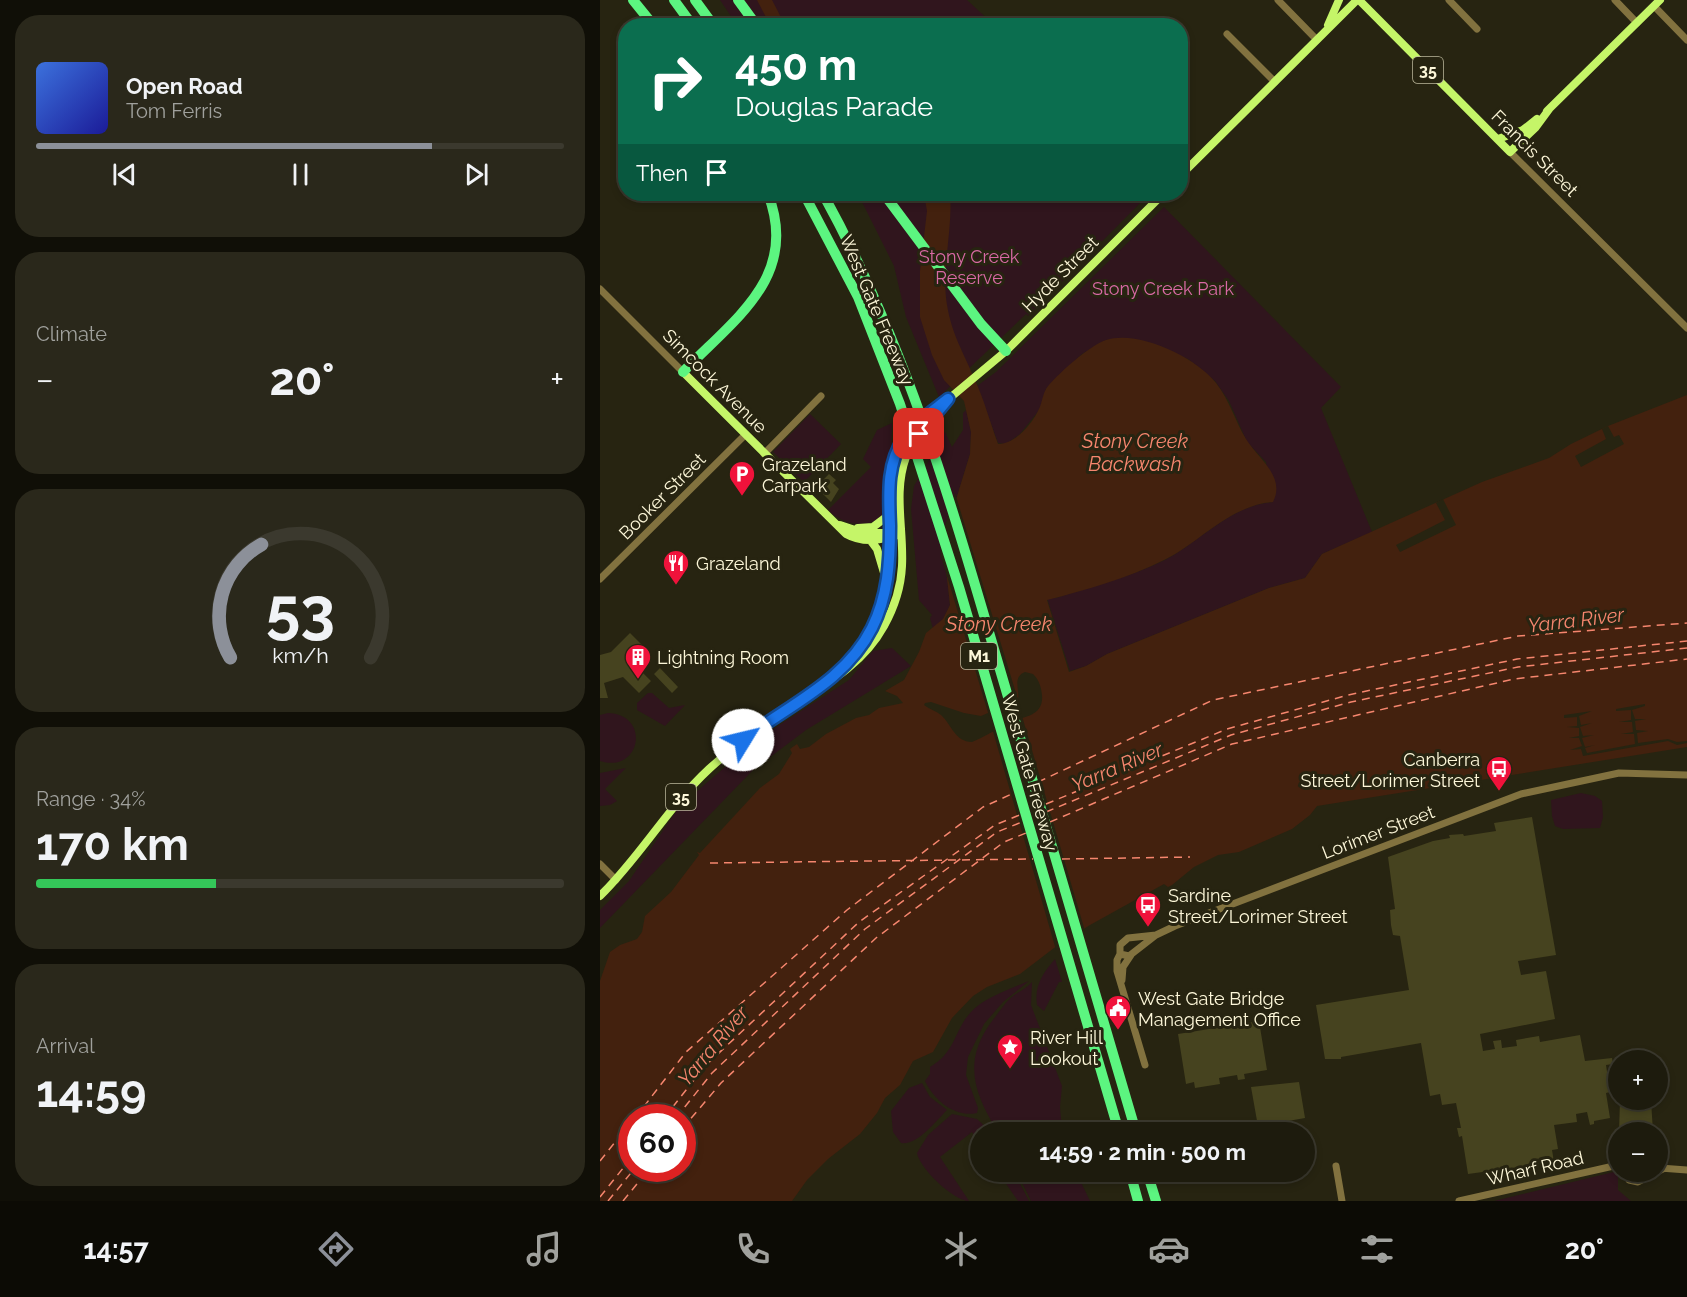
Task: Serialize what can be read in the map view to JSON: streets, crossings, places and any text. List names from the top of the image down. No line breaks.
{"streets":{"highway":["West Gate Freeway","M1"],"main road":["35","Francis Street","Hyde Street","Simcock Avenue"],"street":["Booker Street","Lorimer Street","Wharf Road"]},"crossings":[["35","Francis Street"],["35","Hyde Street"],["35","Simcock Avenue"],["Simcock Avenue","Booker Street"]],"water":["Stony Creek Backwash","Yarra River","Stony Creek"],"parks":["Stony Creek Reserve","Stony Creek Park"],"places":{"parking":["Grazeland Carpark"],"restaurant":["Grazeland"],"building":["Lightning Room"],"bus stop":["Canberra Street/Lorimer Street","Sardine Street/Lorimer Street"],"public building":["West Gate Bridge Management Office"],"place":["River Hill Lookout"]},"page":{"turn":["450 m","Douglas Parade"],"song":["Open Road","Tom Ferris"],"then":"Then","tile":["Climate",["Range · 34%","170 km"],["Arrival","14:59"]],"heat":["−","20°","+"],"map_buttons":["+","−"],"limit":"60","trip":"14:59 · 2 min · 500 m","tabs":["14:57","20°"],"gauge":["53","km/h"]}}
